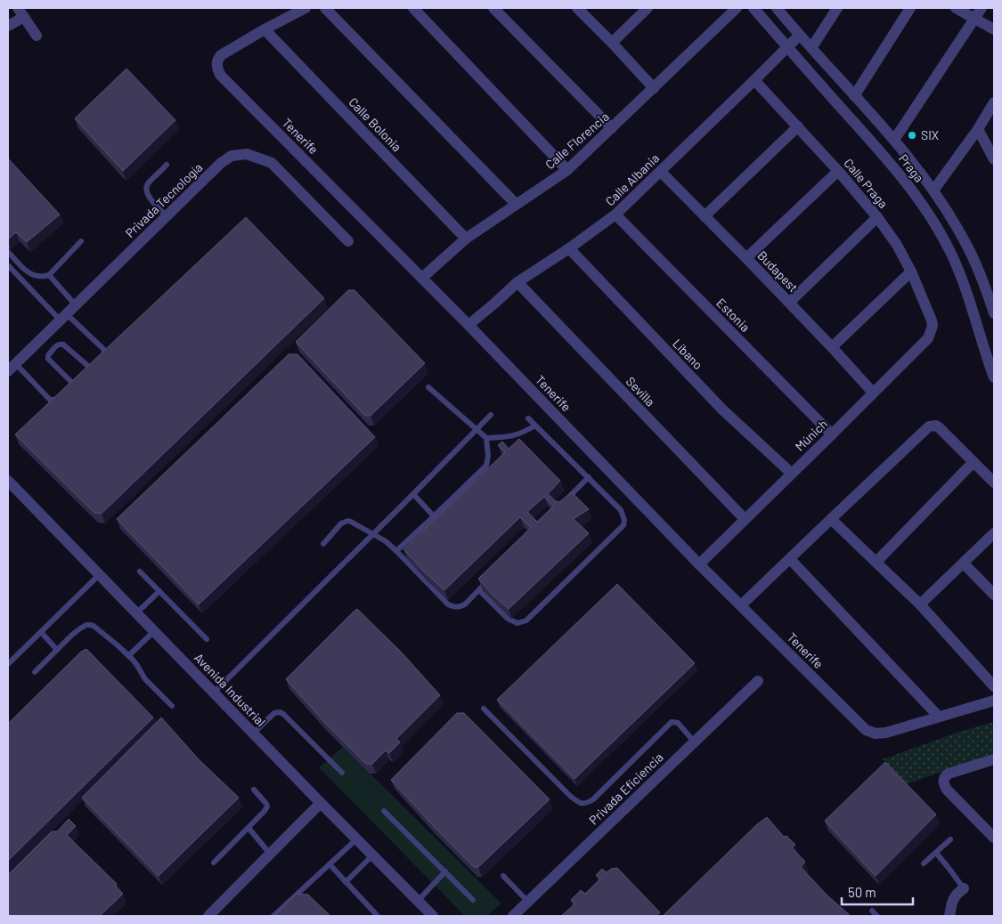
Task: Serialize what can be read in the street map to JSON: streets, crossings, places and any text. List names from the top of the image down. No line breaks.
{"streets":{"street":["Calle Bolonia","Tenerife","Calle Florencia","Praga","Calle Albania","Calle Praga","Privada Tecnología","Budapest","Estonia","Líbano","Sevilla","Múnich","Avenida Industrial","Privada Eficiencia"]},"crossings":[["Calle Bolonia","Tenerife"],["Calle Bolonia","Calle Florencia"],["Tenerife","Calle Florencia"],["Tenerife","Calle Albania"],["Tenerife","Múnich"],["Praga","Calle Albania"],["Calle Albania","Calle Praga"],["Calle Albania","Budapest"],["Calle Albania","Estonia"],["Calle Albania","Líbano"],["Calle Albania","Sevilla"],["Calle Praga","Múnich"],["Budapest","Múnich"],["Estonia","Múnich"],["Líbano","Múnich"],["Sevilla","Múnich"]],"places":["SIX"],"scale_bar":"50 m"}
